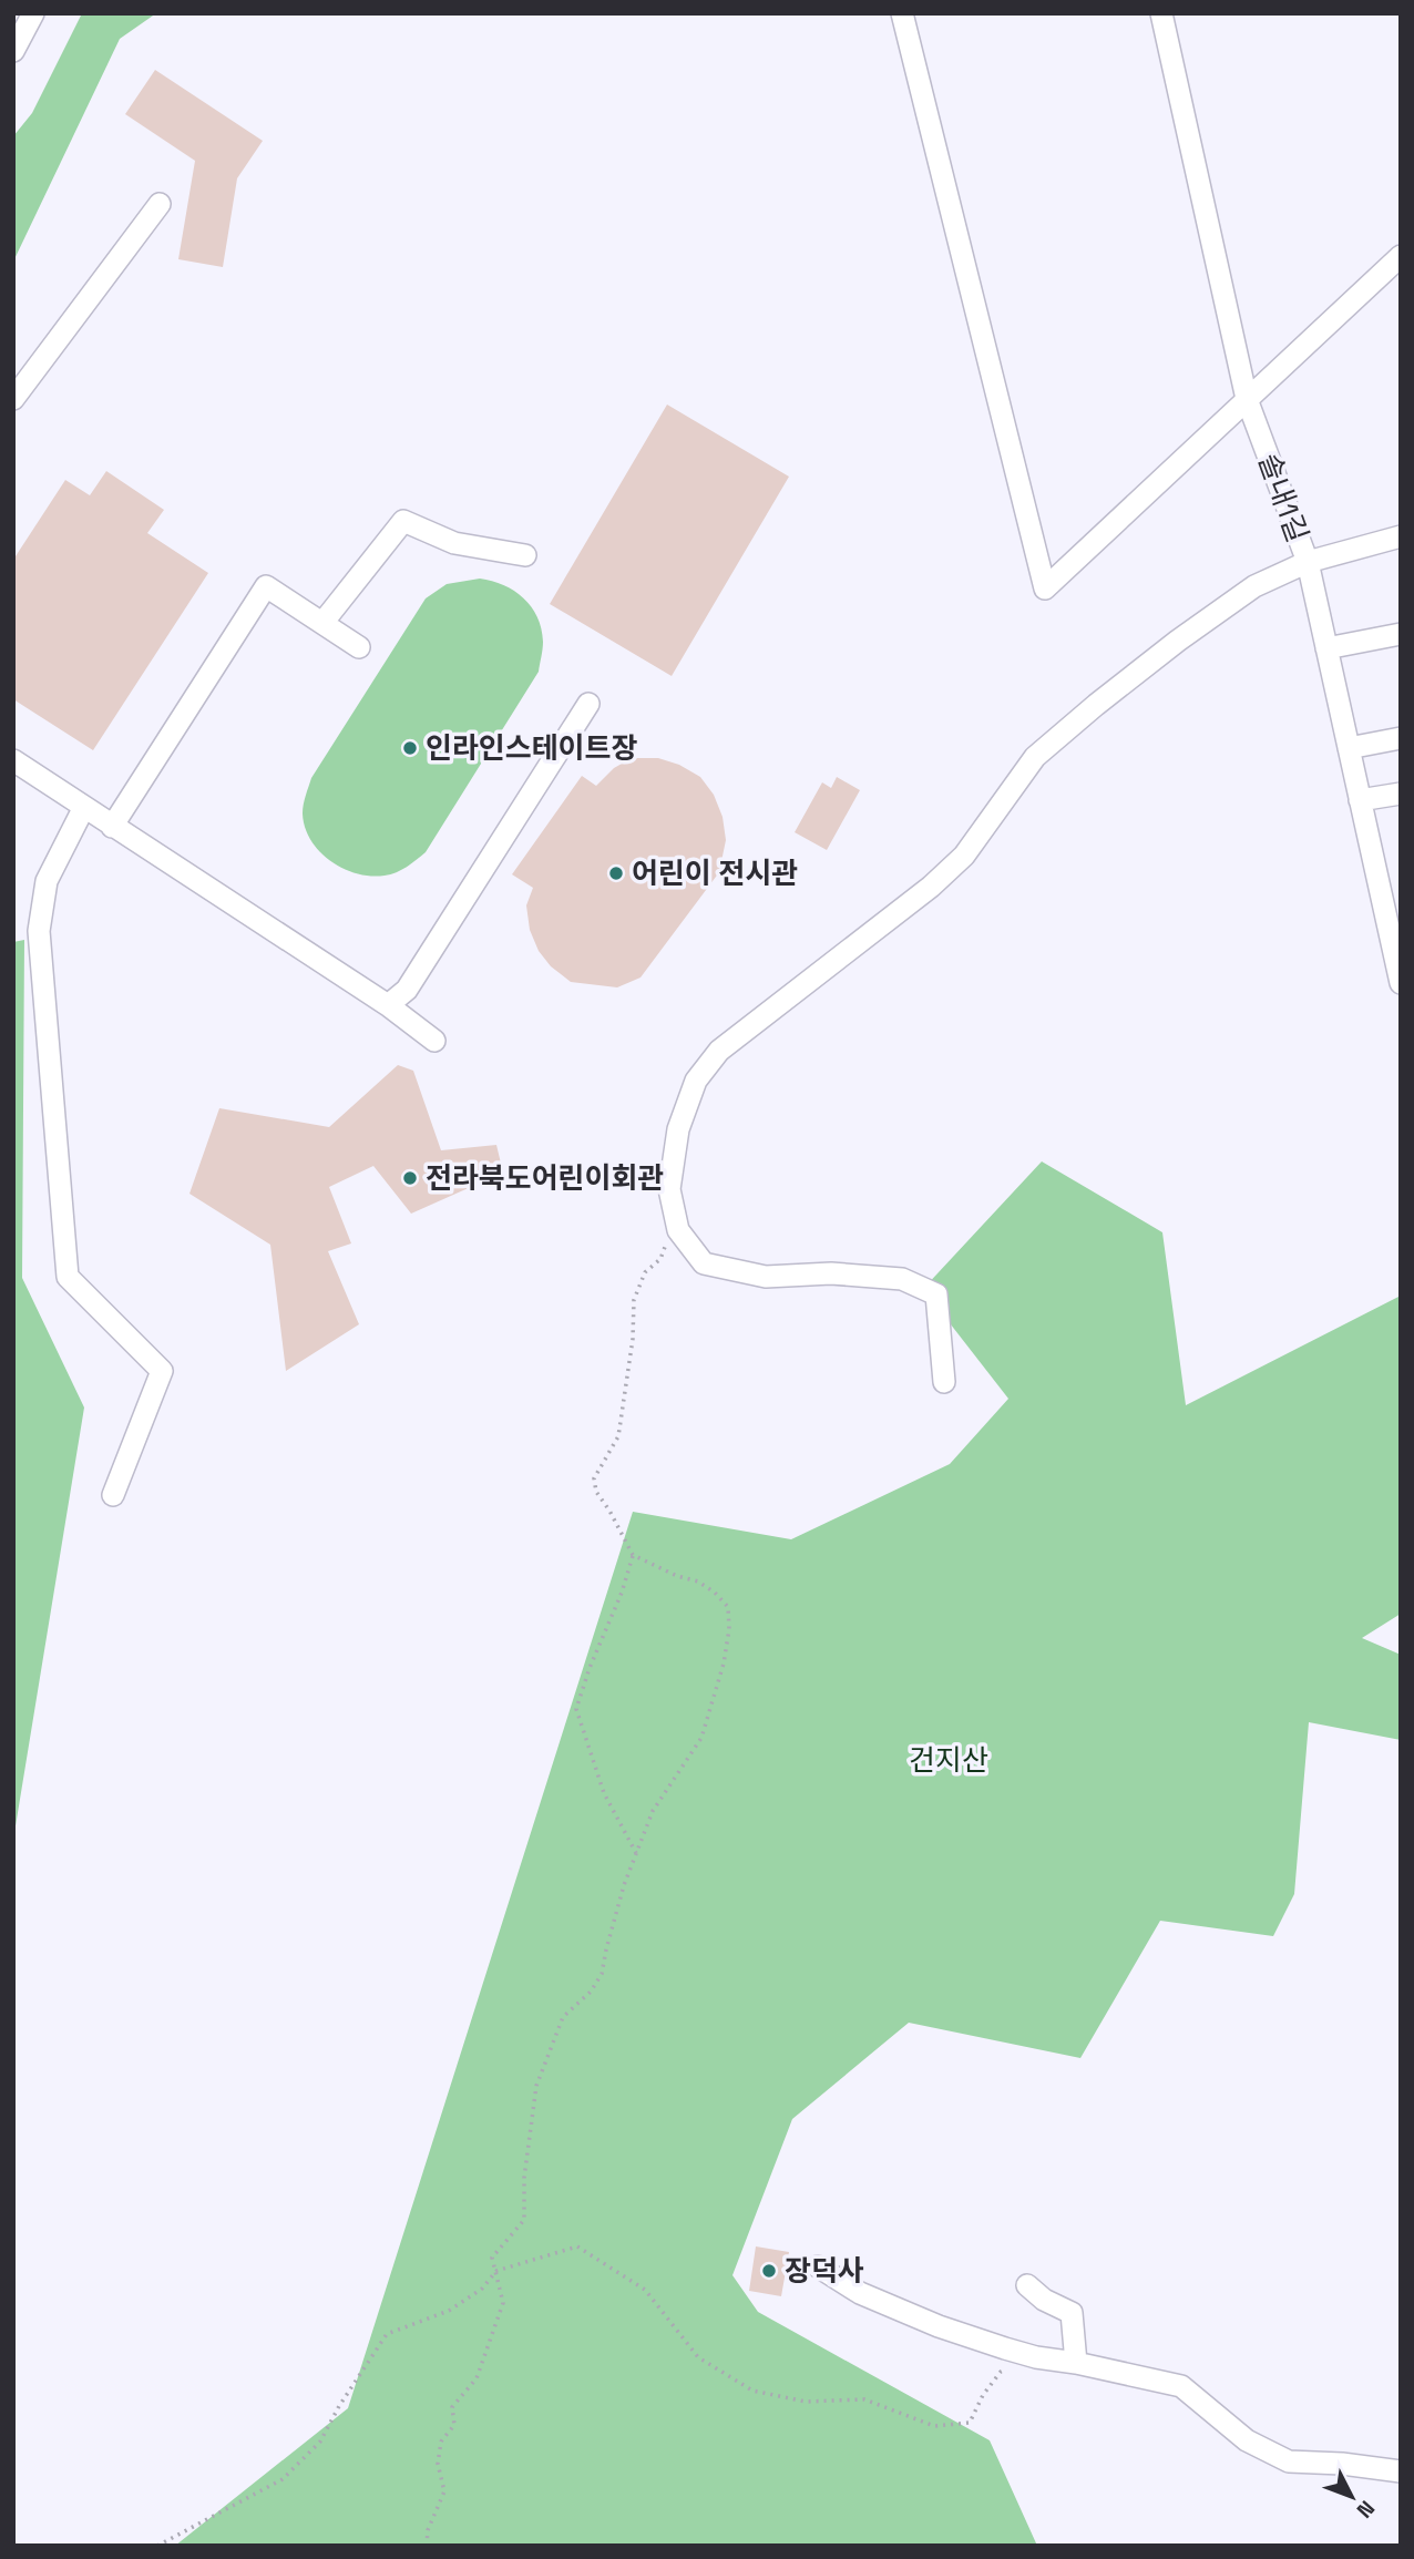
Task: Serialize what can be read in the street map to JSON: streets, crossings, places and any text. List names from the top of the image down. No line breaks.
{"streets":{"street":["솔내1길"]},"parks":["건지산"],"places":["인라인스테이트장","어린이 전시관","전라북도어린이회관","장덕사"],"north":"bottom right"}
